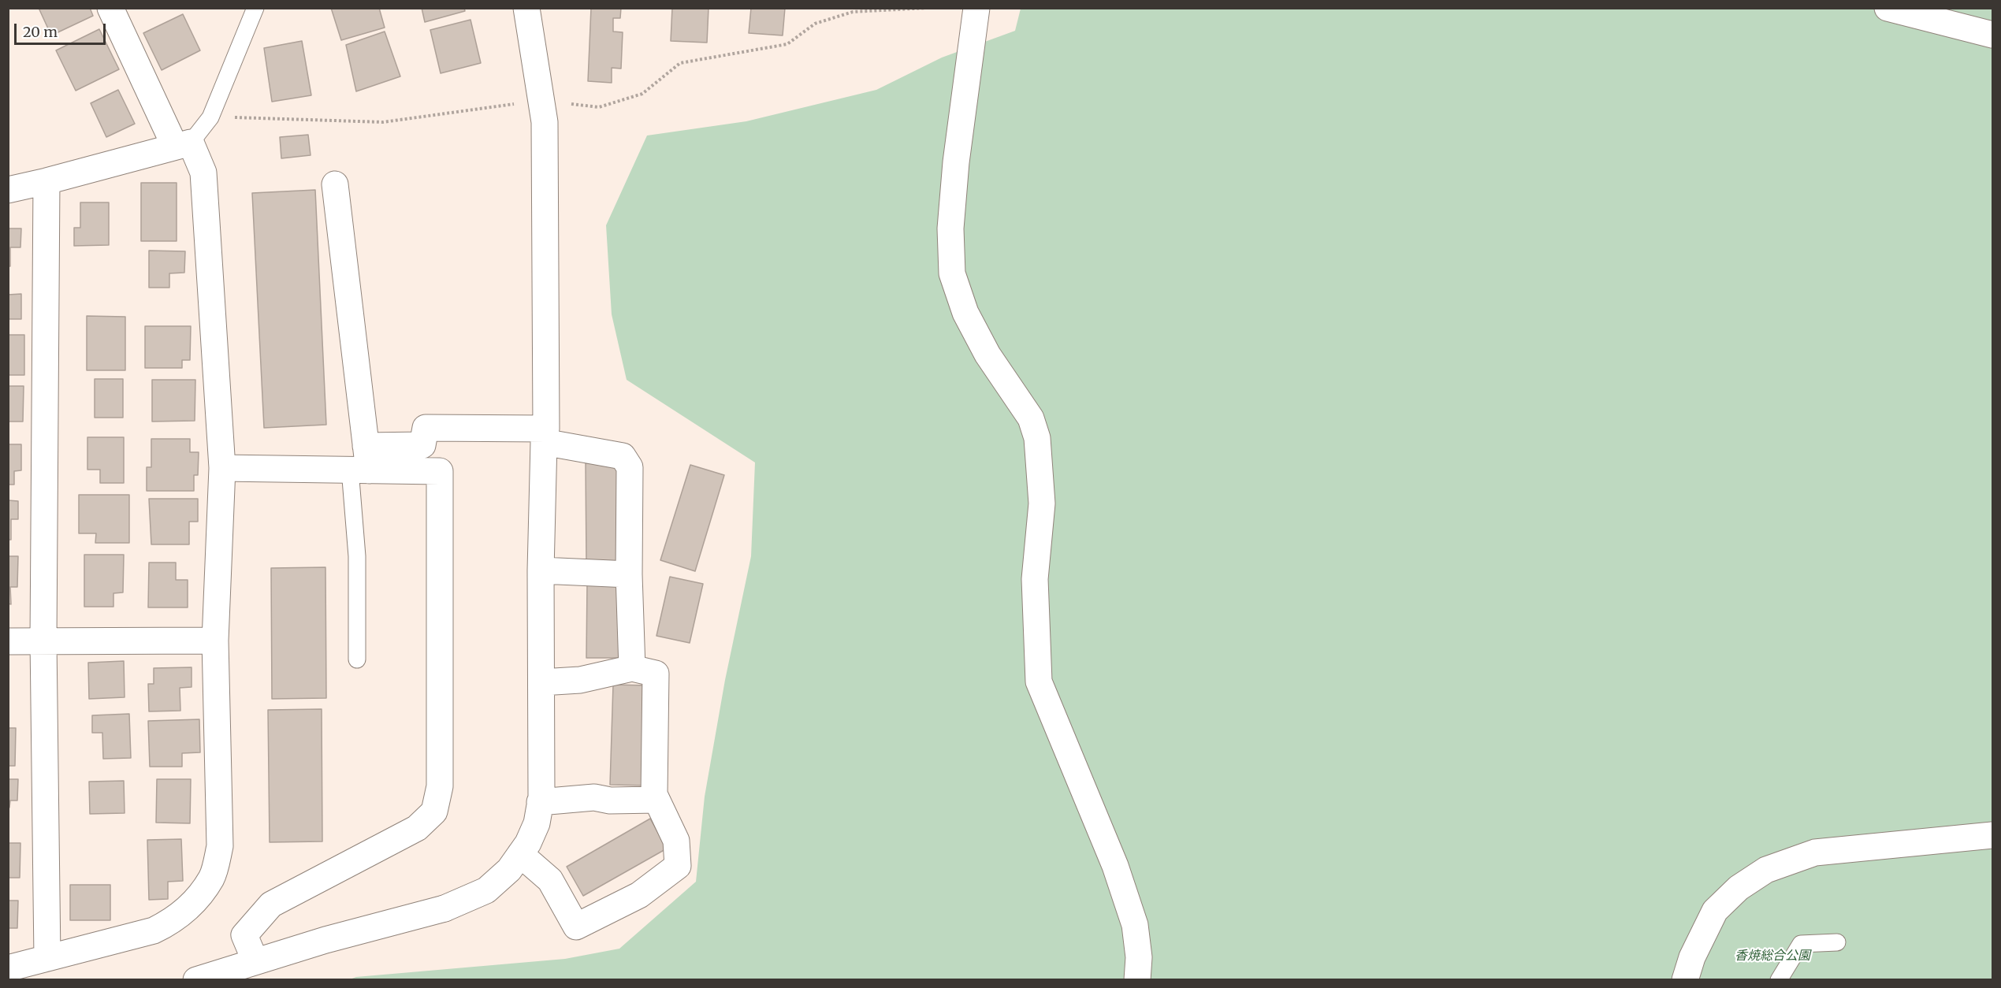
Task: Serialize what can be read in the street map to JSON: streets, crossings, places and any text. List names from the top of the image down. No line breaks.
{"parks":["香焼総合公園"],"scale_bar":"20 m"}
